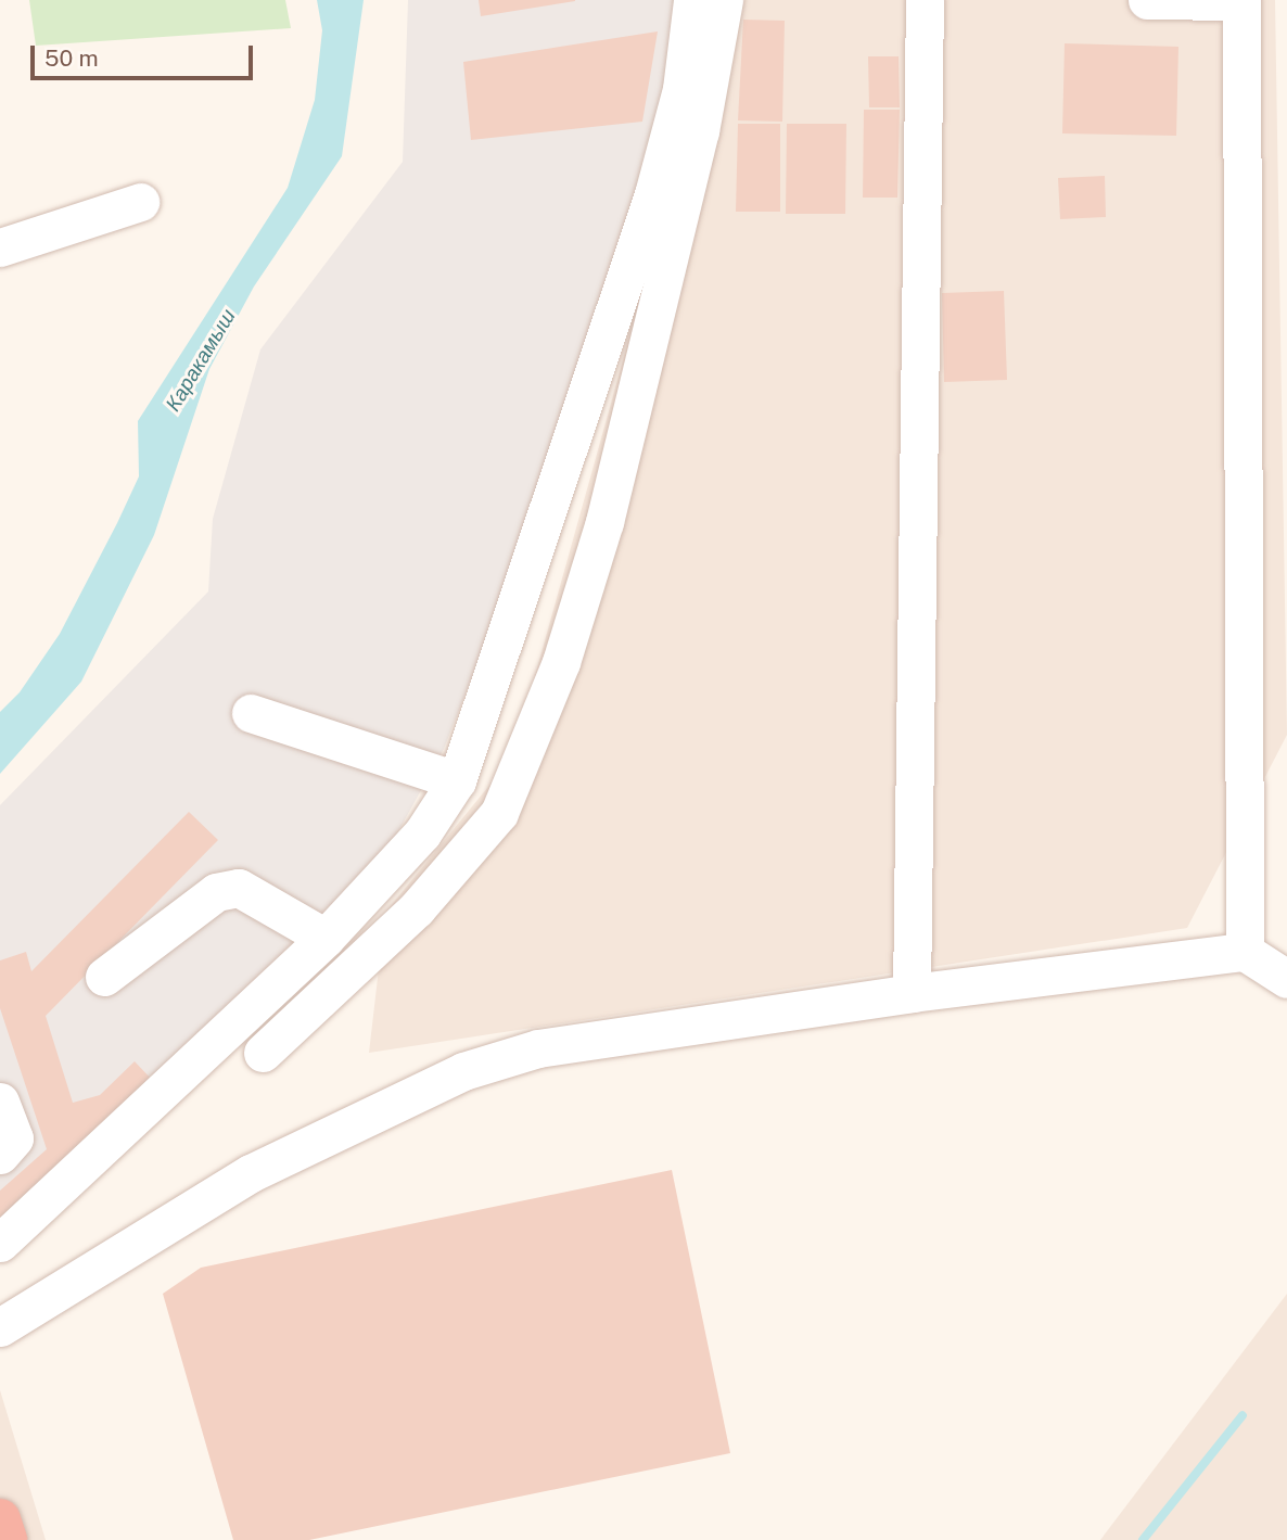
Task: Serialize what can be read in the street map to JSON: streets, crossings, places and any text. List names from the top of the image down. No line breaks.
{"water":["Каракамыш"],"scale_bar":"50 m"}
